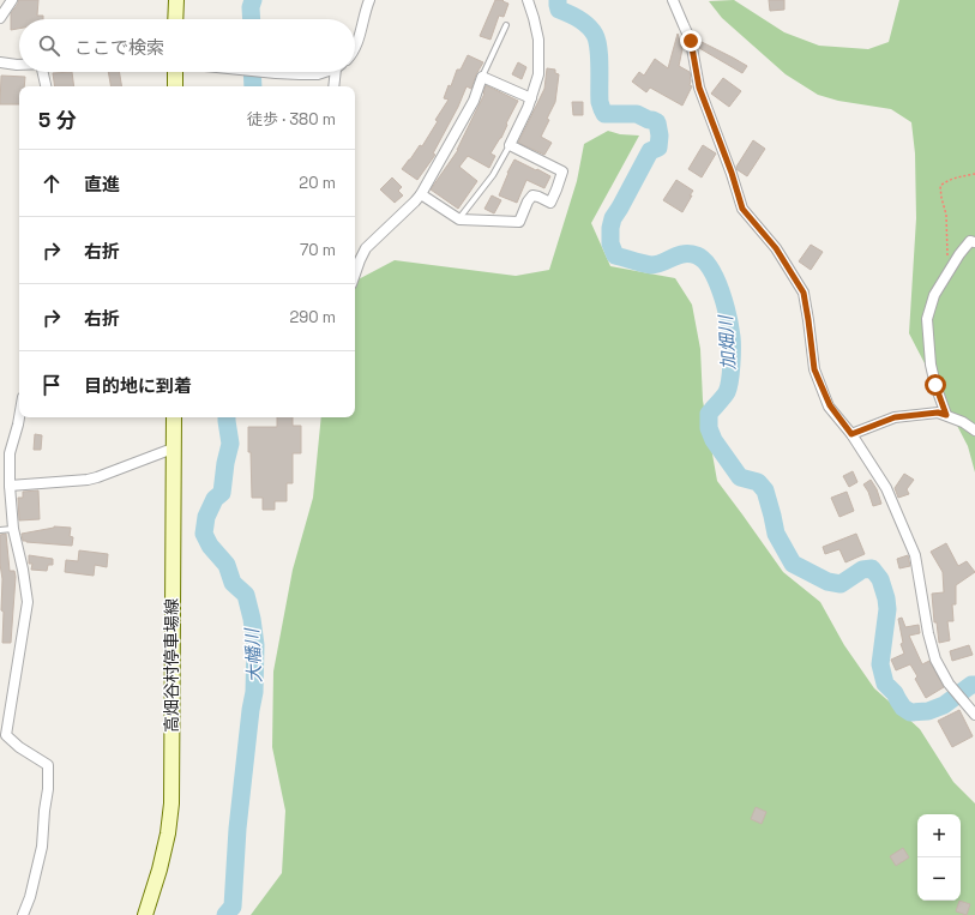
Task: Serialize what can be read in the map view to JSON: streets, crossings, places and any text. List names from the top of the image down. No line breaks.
{"streets":{"main road":["高畑谷村停車場線"]},"water":["加畑川","大幡川"],"page":{"search":"ここで検索","heading":["5 分","徒歩 · 380 m"],"list":[["直進","20 m"],["右折","70 m"],["右折","290 m"],"目的地に到着"],"map_buttons":["+","−"]}}
